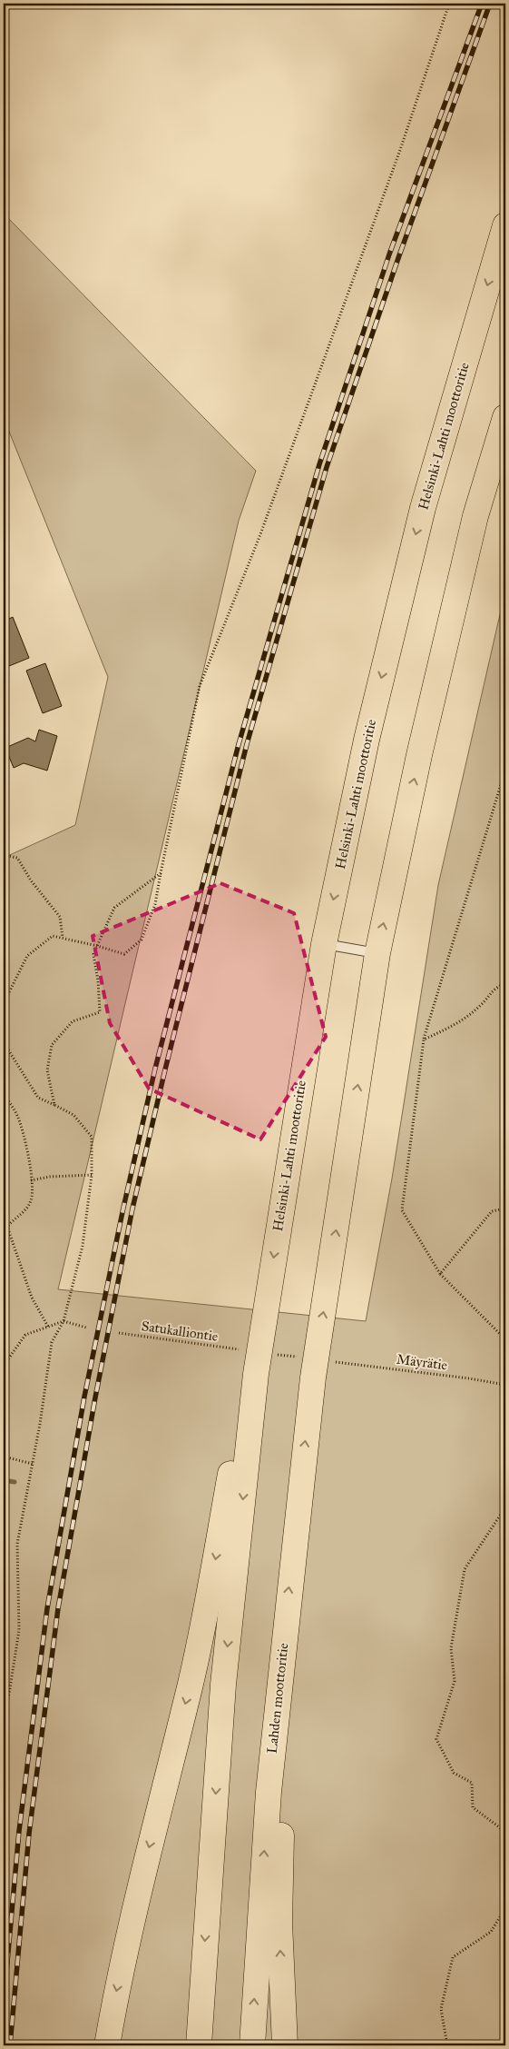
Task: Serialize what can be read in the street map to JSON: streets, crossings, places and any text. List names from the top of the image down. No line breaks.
{"streets":{"highway":["Helsinki-Lahti moottoritie","Lahden moottoritie"],"path":["Satukalliontie","Mäyrätie"]},"crossings":[["Mäyrätie","Lahden moottoritie"]]}
